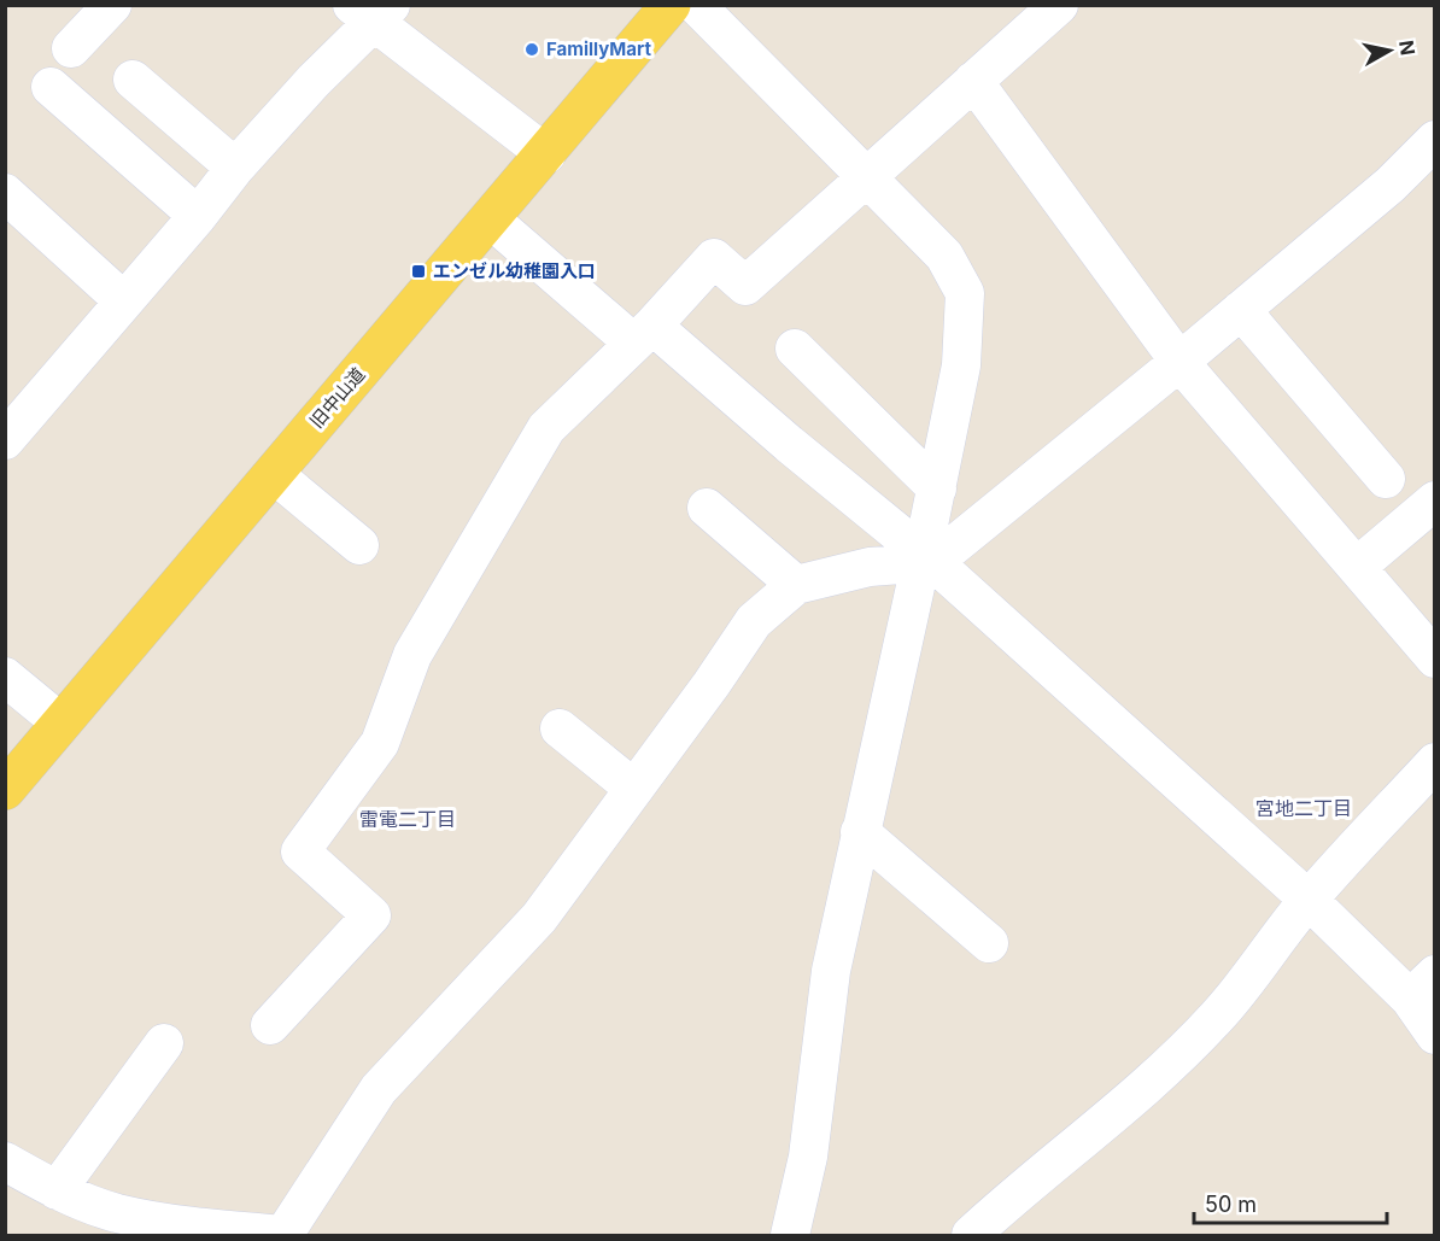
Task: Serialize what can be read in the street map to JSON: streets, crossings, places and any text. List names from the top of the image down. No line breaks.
{"streets":{"main road":["旧中山道"]},"districts":["宮地二丁目","雷電二丁目"],"places":{"other":["FamillyMart"],"transit":["エンゼル幼稚園入口"]},"scale_bar":"50 m","north":"right"}
